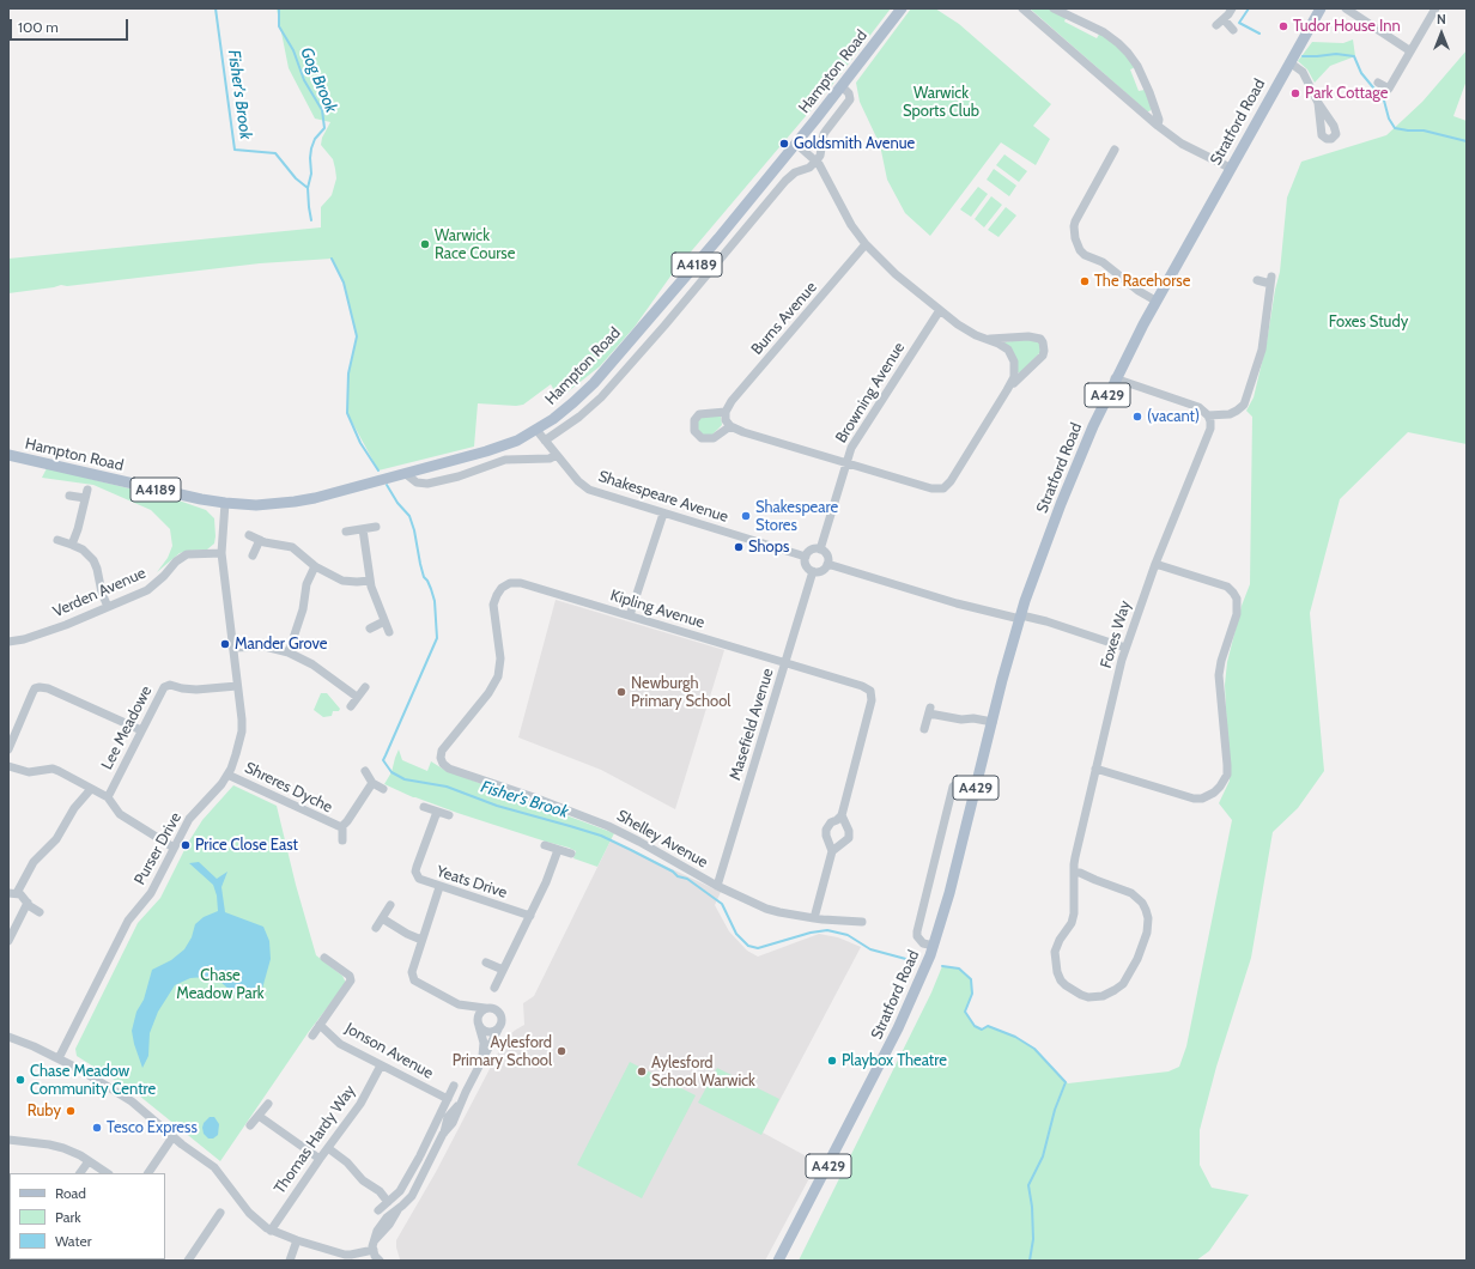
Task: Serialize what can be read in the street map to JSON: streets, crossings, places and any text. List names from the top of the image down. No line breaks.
{"streets":{"main road":["Hampton Road","Stratford Road","A4189","A429"],"street":["Burns Avenue","Browning Avenue","Shakespeare Avenue","Verden Avenue","Kipling Avenue","Foxes Way","Masefield Avenue","Lee Meadowe","Shreres Dyche","Shelley Avenue","Purser Drive","Yeats Drive","Jonson Avenue","Thomas Hardy Way"]},"crossings":[["Hampton Road","Shakespeare Avenue"],["Hampton Road","Purser Drive"],["Stratford Road","A429"],["Browning Avenue","Shakespeare Avenue"],["Browning Avenue","Masefield Avenue"],["Shakespeare Avenue","Masefield Avenue"],["Verden Avenue","Purser Drive"],["Kipling Avenue","Masefield Avenue"],["Kipling Avenue","Shelley Avenue"],["Masefield Avenue","Shelley Avenue"],["Lee Meadowe","Purser Drive"],["Shreres Dyche","Purser Drive"],["Jonson Avenue","Thomas Hardy Way"]],"water":["Gog Brook","Fisher's Brook"],"parks":["Warwick Sports Club","Foxes Study","Chase Meadow Park"],"places":["Tudor House Inn","Park Cottage","Goldsmith Avenue","Warwick Race Course","The Racehorse","(vacant)","Shakespeare Stores","Shops","Mander Grove","Newburgh Primary School","Price Close East","Aylesford Primary School","Playbox Theatre","Aylesford School Warwick","Chase Meadow Community Centre","Ruby","Tesco Express"],"legend":["Road","Park","Water"],"scale_bar":"100 m","north":"top"}
